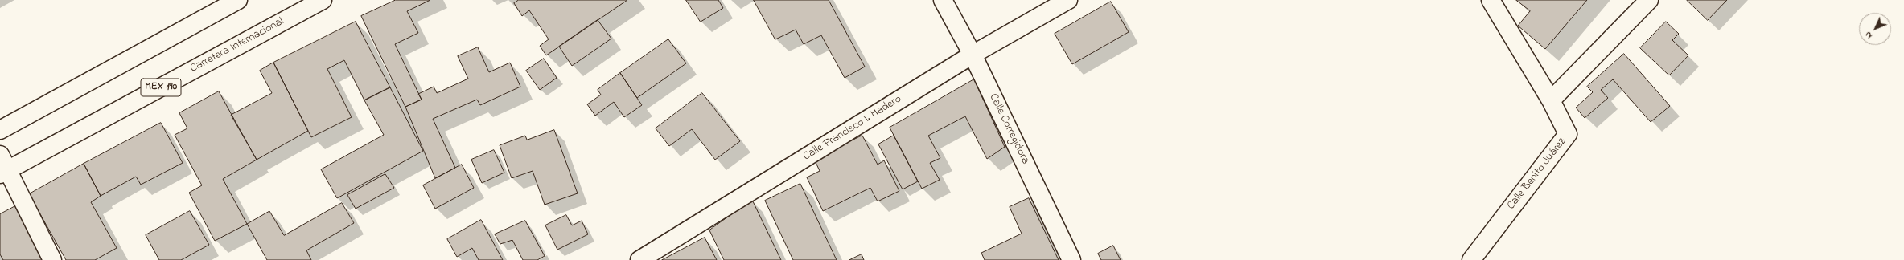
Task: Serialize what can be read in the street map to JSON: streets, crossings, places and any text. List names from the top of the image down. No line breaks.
{"streets":{"street":["Carretera Internacional","MEX 190","Calle Francisco I. Madero","Calle Corregidora","Calle Benito Juárez"]},"crossings":[["Calle Francisco I. Madero","Calle Corregidora"]],"north":"bottom left"}
